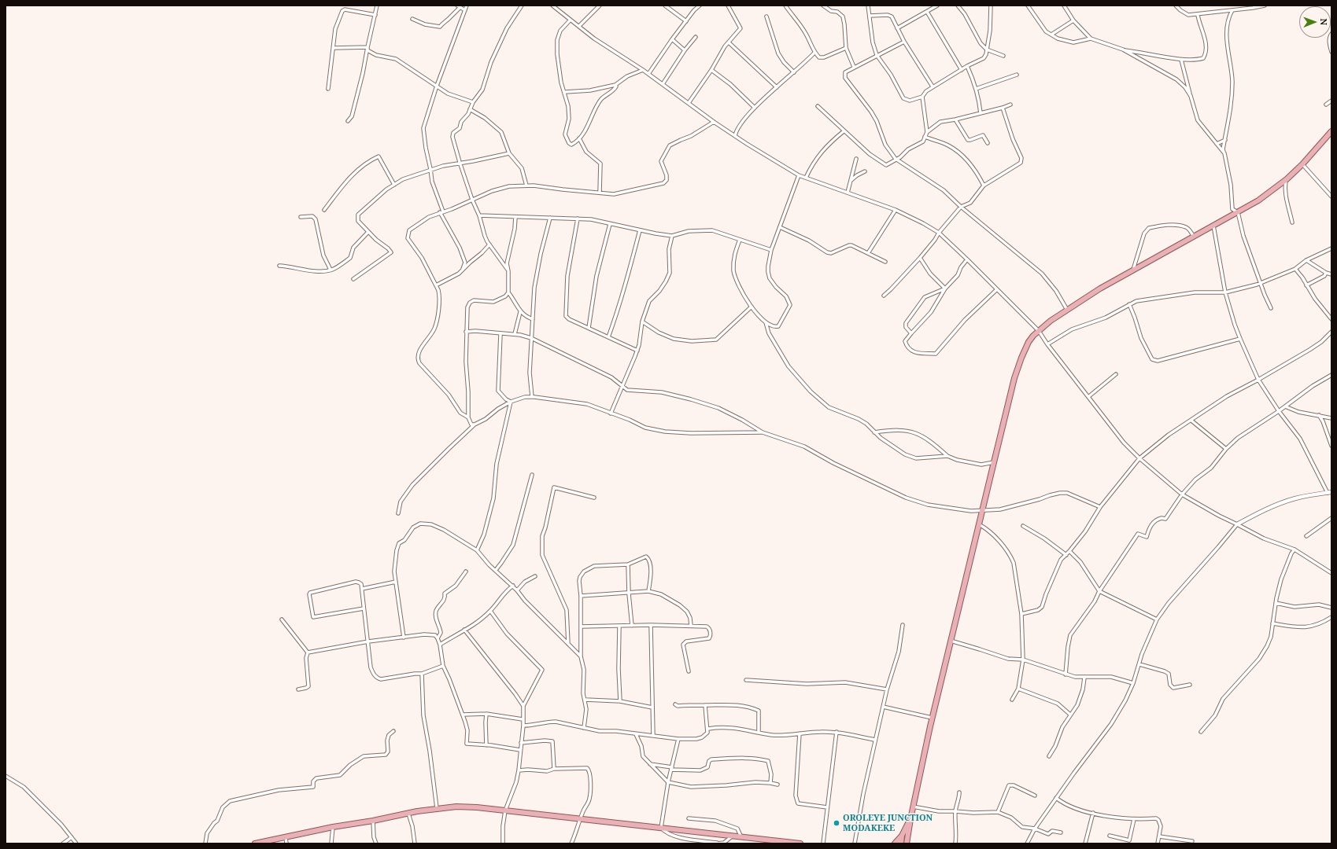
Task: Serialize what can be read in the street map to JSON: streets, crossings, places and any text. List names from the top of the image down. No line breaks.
{"places":["OROLEYE JUNCTION MODAKEKE"],"north":"right"}
